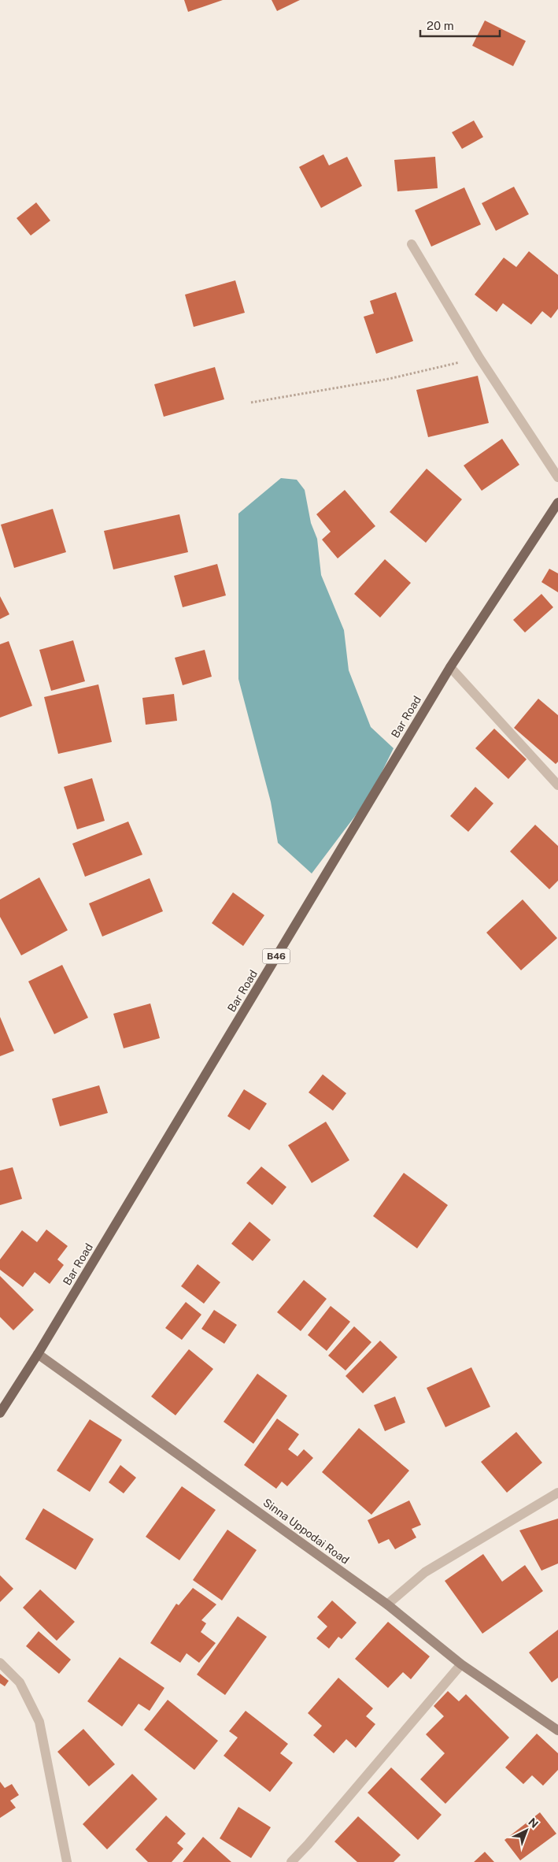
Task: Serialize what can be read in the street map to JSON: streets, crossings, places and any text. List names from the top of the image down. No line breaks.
{"streets":{"main road":["Bar Road","B46"],"street":["Sinna Uppodai Road"]},"crossings":[["Bar Road","Sinna Uppodai Road"]],"scale_bar":"20 m","north":"top right"}
